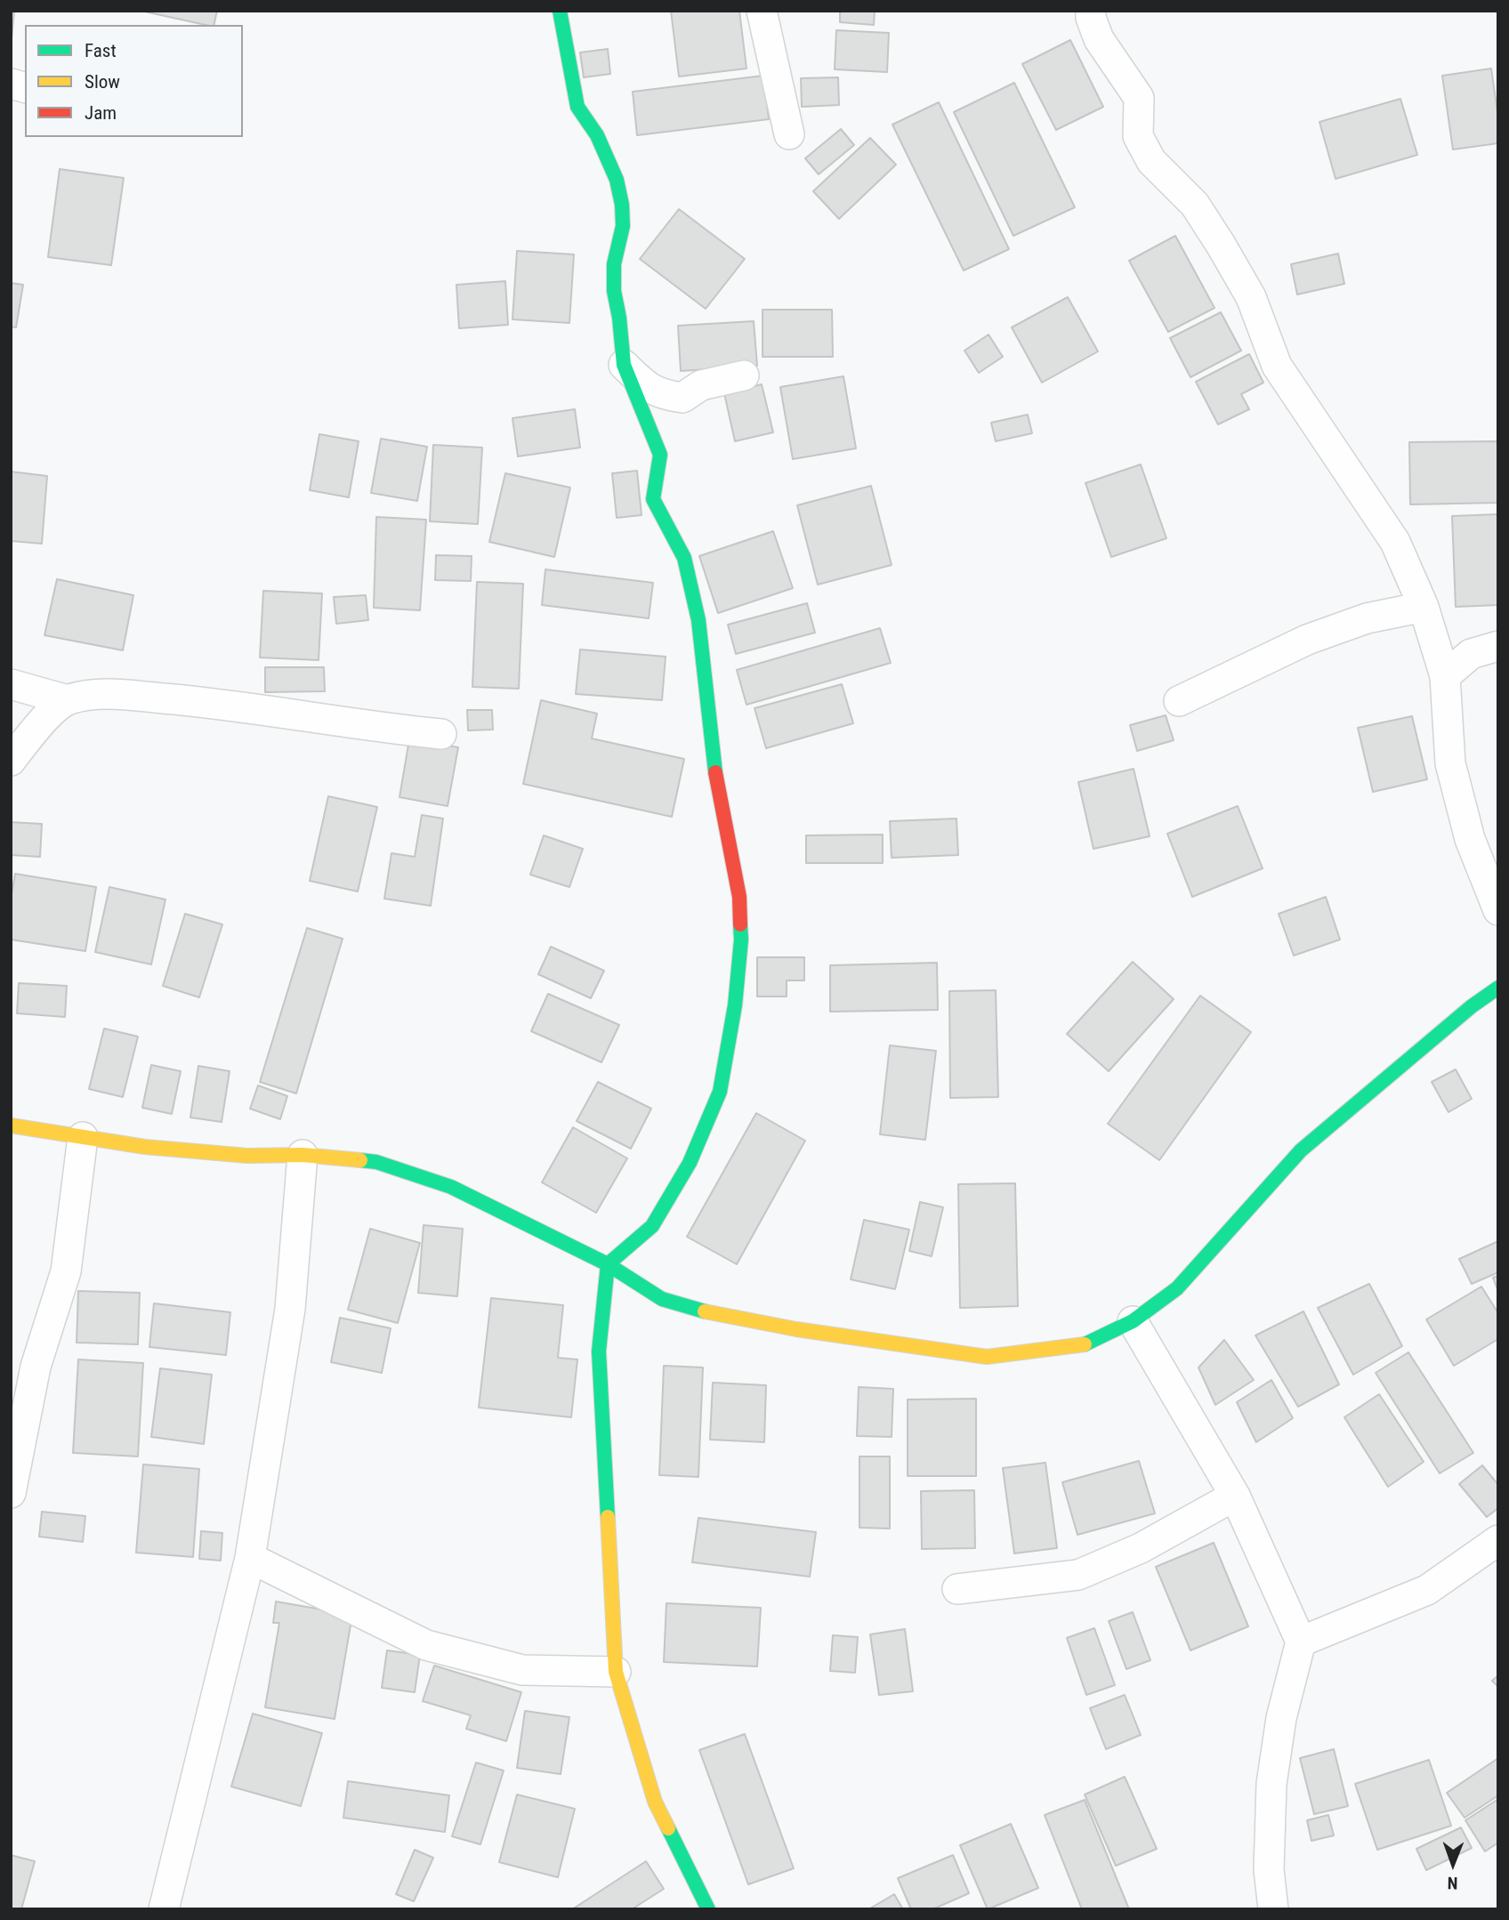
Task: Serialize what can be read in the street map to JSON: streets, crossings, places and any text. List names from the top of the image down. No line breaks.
{"legend":["Fast","Slow","Jam"],"north":"bottom"}
